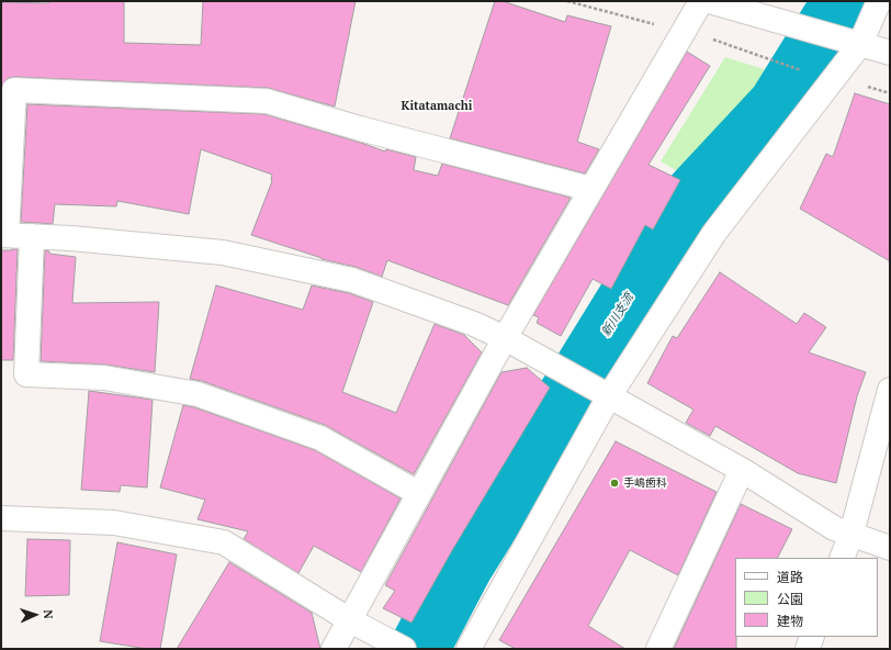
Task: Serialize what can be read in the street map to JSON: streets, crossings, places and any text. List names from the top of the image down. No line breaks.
{"districts":["Kitatamachi"],"water":["新川支流"],"places":["手嶋歯科"],"legend":["道路","公園","建物"],"north":"right"}
